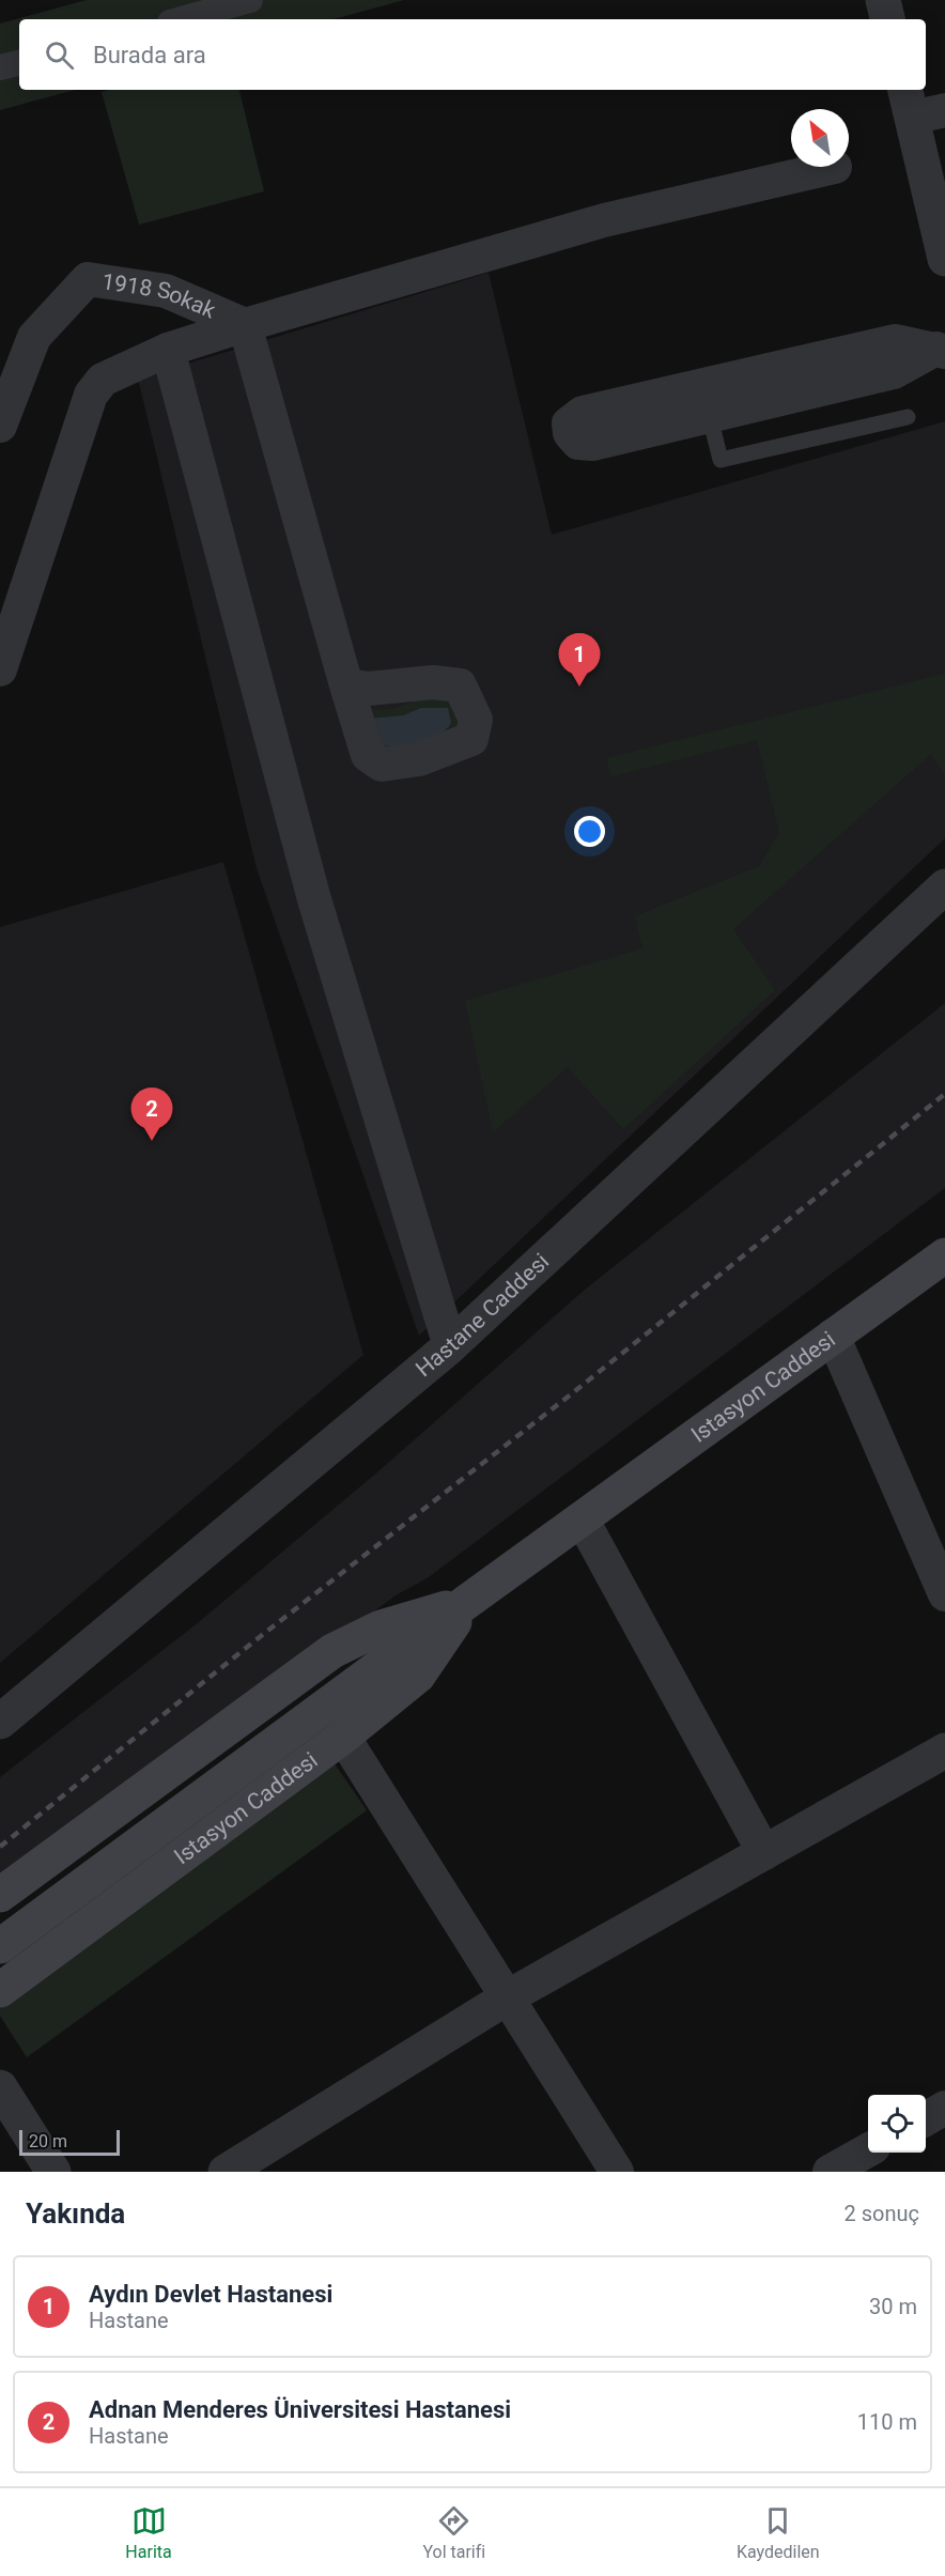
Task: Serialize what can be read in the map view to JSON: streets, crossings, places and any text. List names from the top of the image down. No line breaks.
{"streets":{"main road":["Istasyon Caddesi"],"street":["1918 Sokak","Hastane Caddesi"]},"scale_bar":"20 m","north":"top left","page":{"search":"Burada ara","pins":["1","2"],"scale":"20 m","heading":["Yakında","2 sonuç"],"list":[{"mark":"1","name":"Aydın Devlet Hastanesi","note":"Hastane","value":"30 m"},{"mark":"2","name":"Adnan Menderes Üniversitesi Hastanesi","note":"Hastane","value":"110 m"}],"nav":["Harita","Yol tarifi","Kaydedilen"]}}
